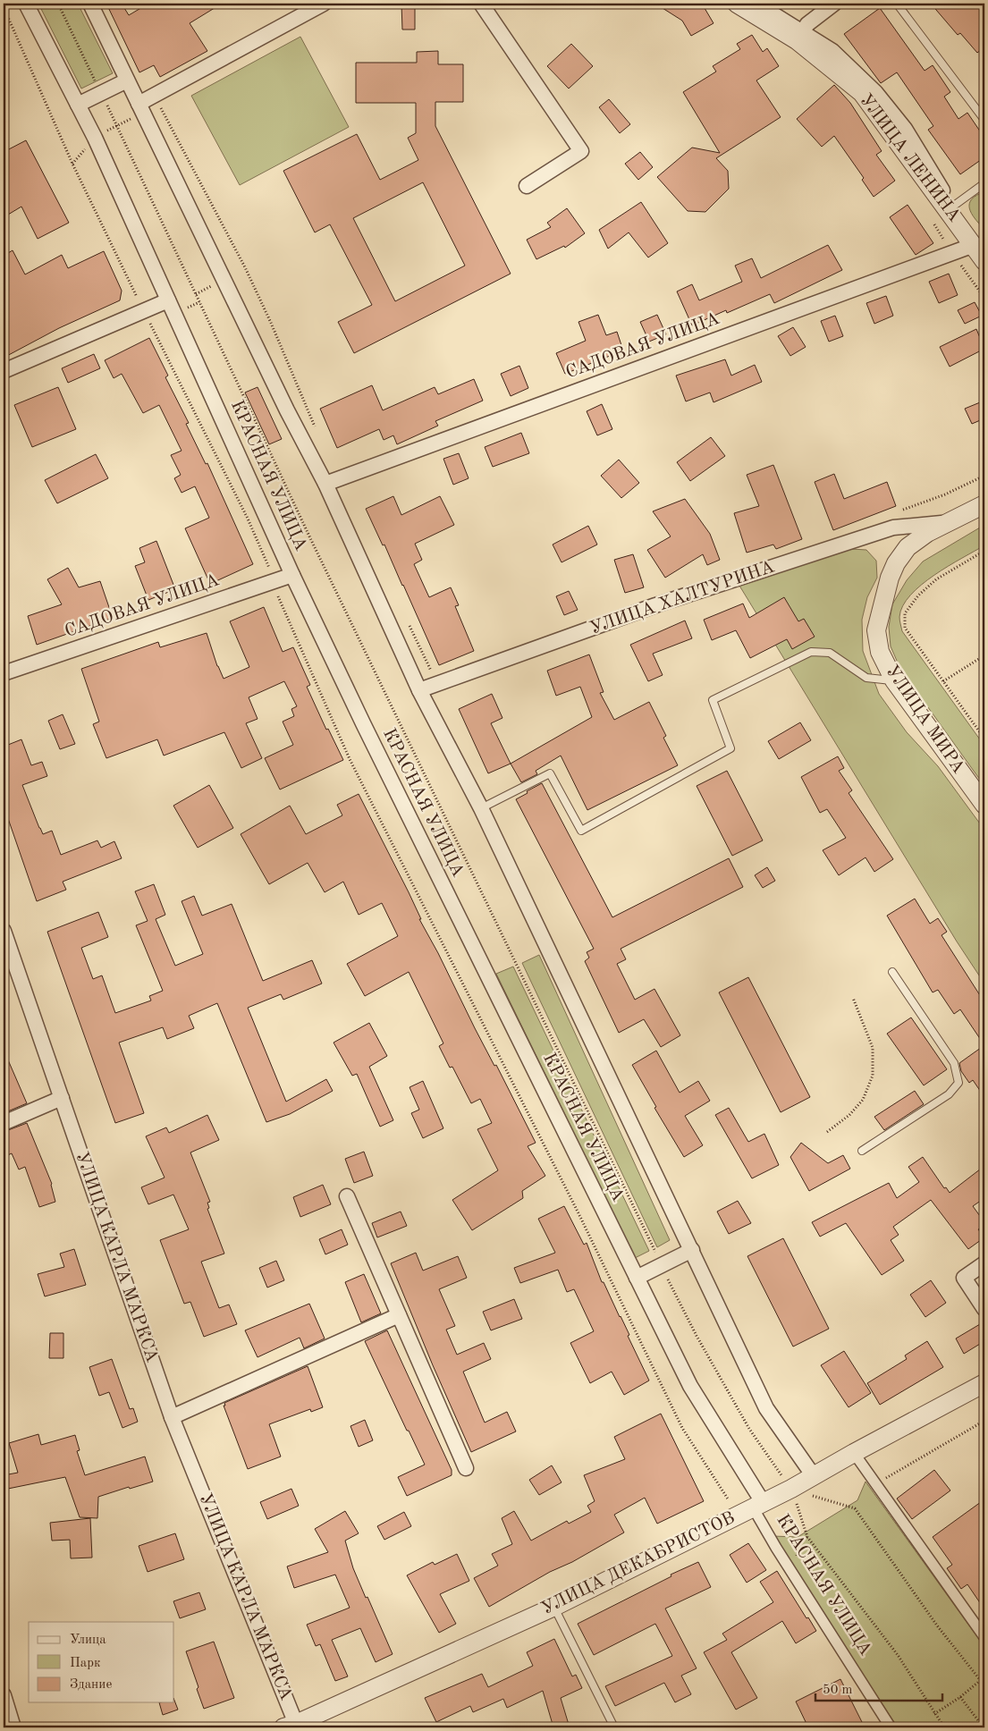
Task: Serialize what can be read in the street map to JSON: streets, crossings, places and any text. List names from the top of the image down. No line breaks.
{"streets":{"street":["УЛИЦА ЛЕНИНА","САДОВАЯ УЛИЦА","КРАСНАЯ УЛИЦА","УЛИЦА ХАЛТУРИНА","УЛИЦА МИРА","УЛИЦА КАРЛА МАРКСА","УЛИЦА ДЕКАБРИСТОВ"]},"crossings":[["УЛИЦА ЛЕНИНА","САДОВАЯ УЛИЦА"],["САДОВАЯ УЛИЦА","КРАСНАЯ УЛИЦА"],["КРАСНАЯ УЛИЦА","УЛИЦА ДЕКАБРИСТОВ"],["УЛИЦА ХАЛТУРИНА","УЛИЦА МИРА"],["УЛИЦА КАРЛА МАРКСА","УЛИЦА ДЕКАБРИСТОВ"]],"legend":["Улица","Парк","Здание"],"scale_bar":"50 m"}
